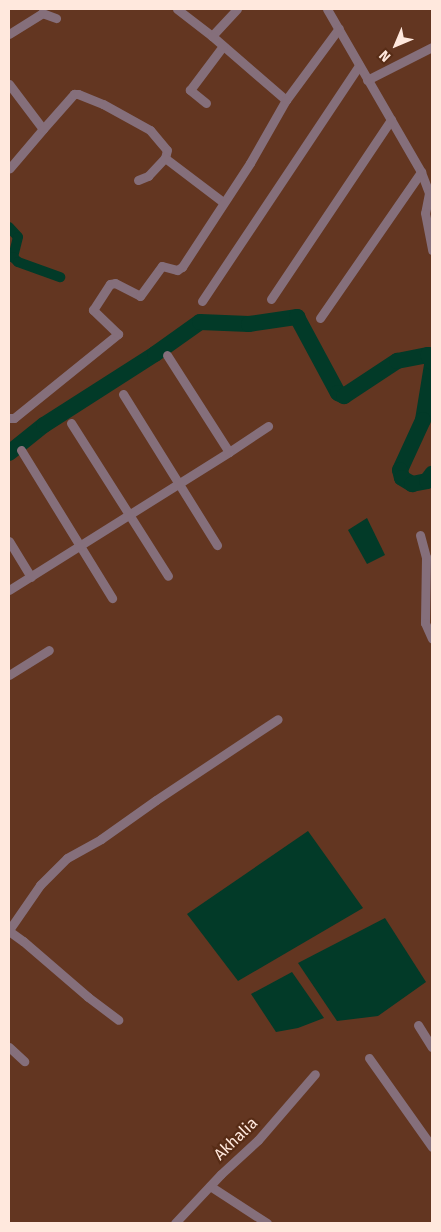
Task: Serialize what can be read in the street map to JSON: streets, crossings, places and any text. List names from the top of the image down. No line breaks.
{"streets":{"street":["Akhalia"]},"north":"bottom left"}
